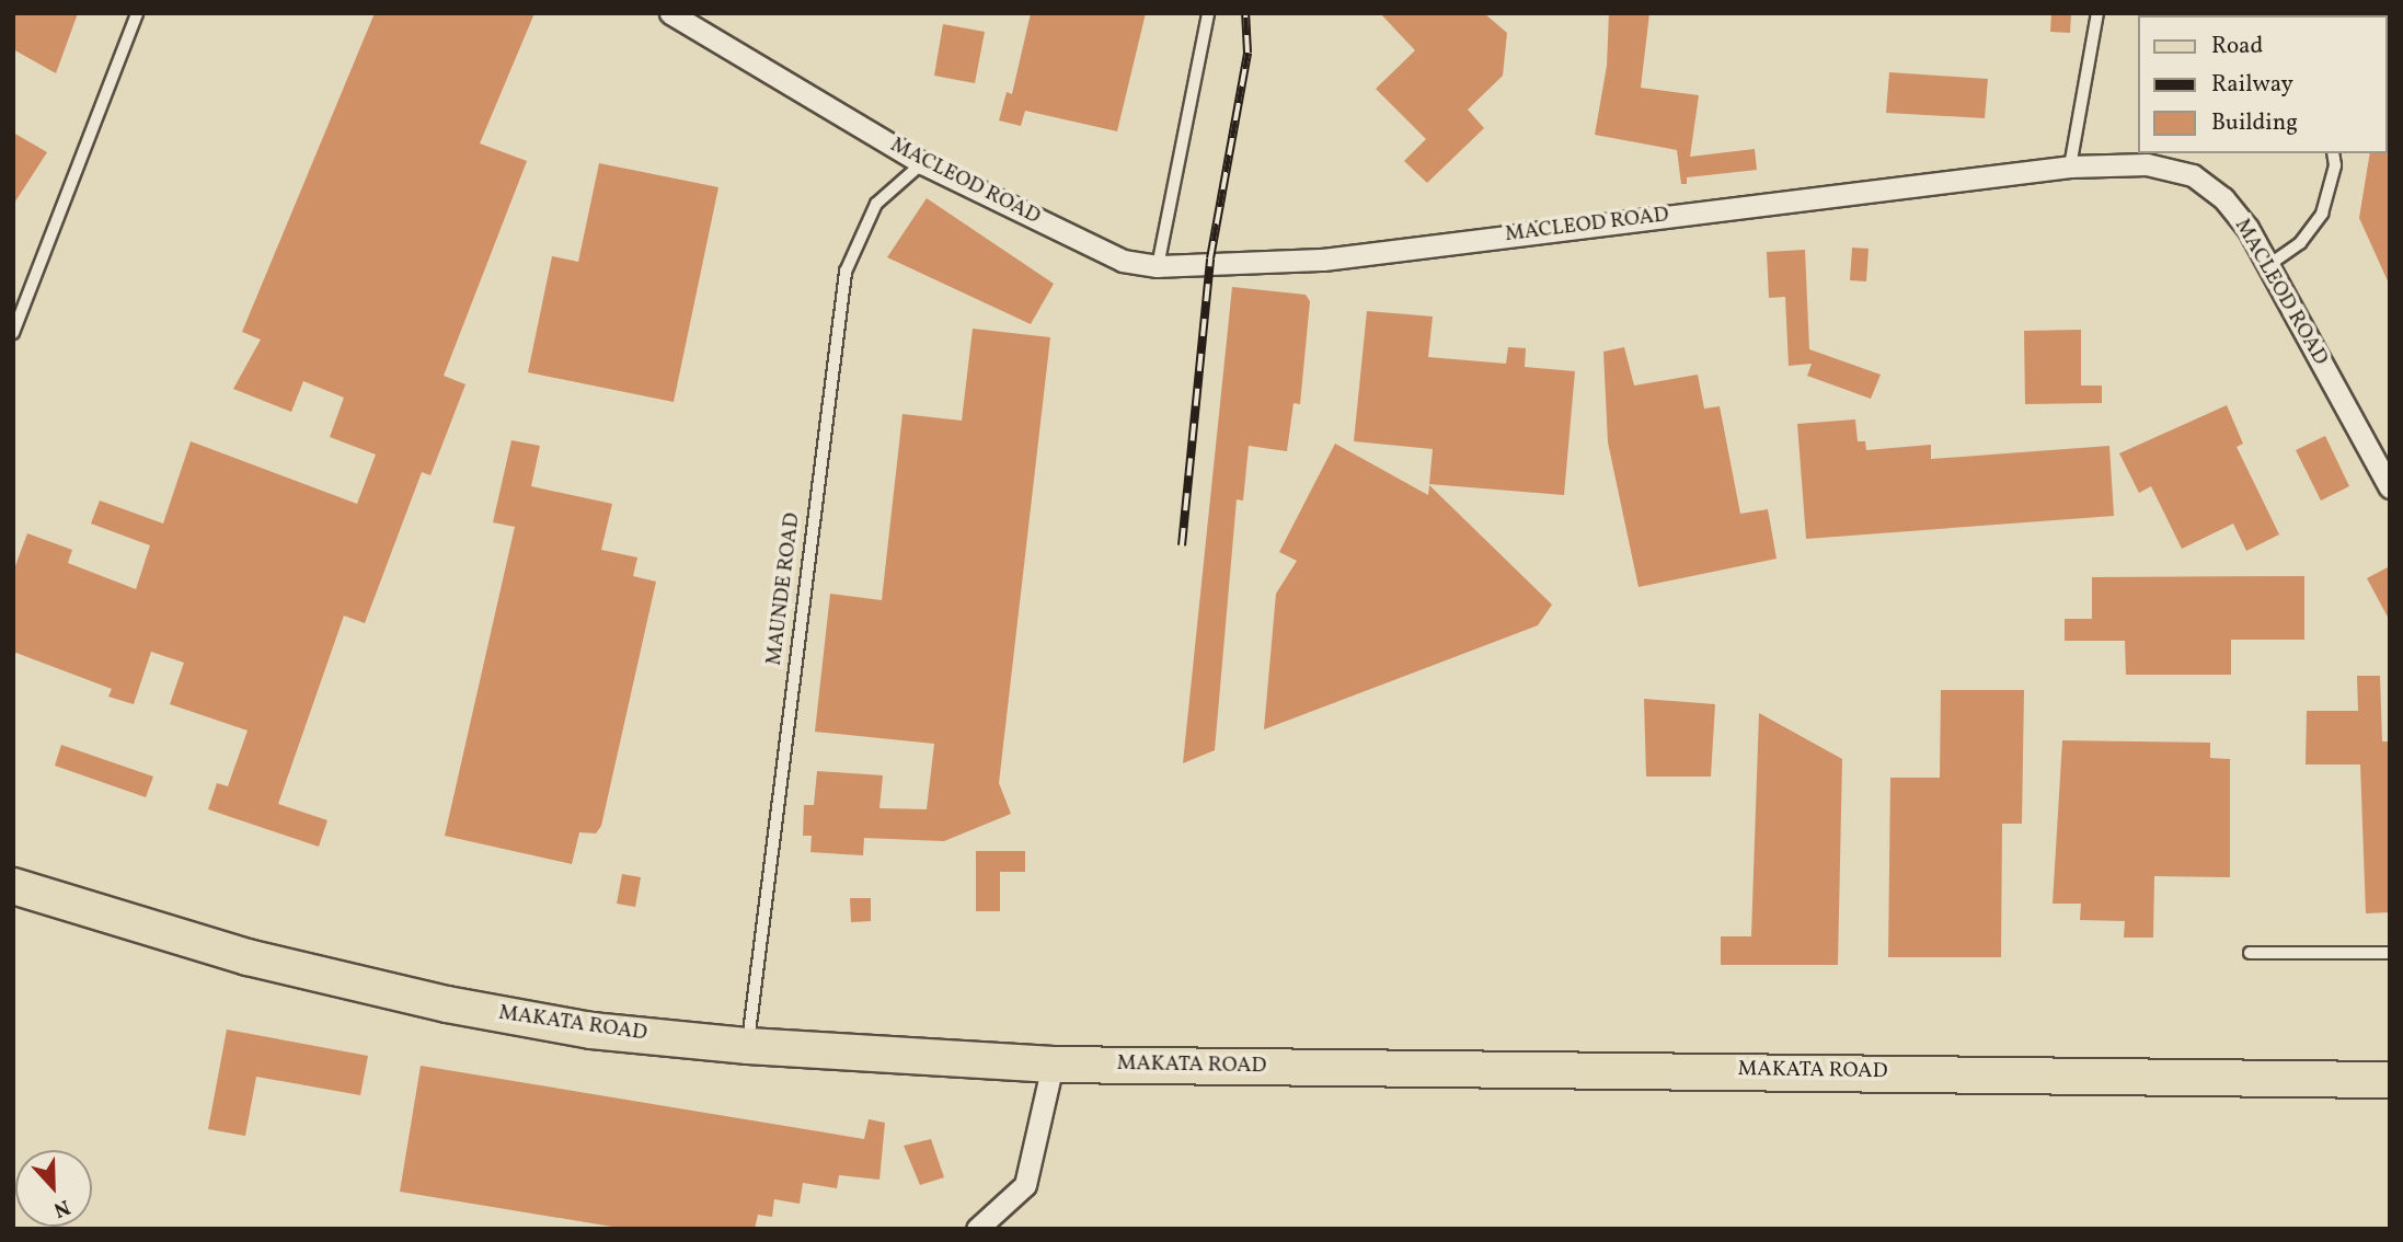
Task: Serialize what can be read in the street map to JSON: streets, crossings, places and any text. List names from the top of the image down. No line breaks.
{"streets":{"main road":["MAKATA ROAD"],"street":["MACLEOD ROAD"],"lane":["MAUNDE ROAD"]},"crossings":[["MACLEOD ROAD","MAUNDE ROAD"],["MAUNDE ROAD","MAKATA ROAD"]],"legend":["Road","Railway","Building"],"north":"bottom"}
